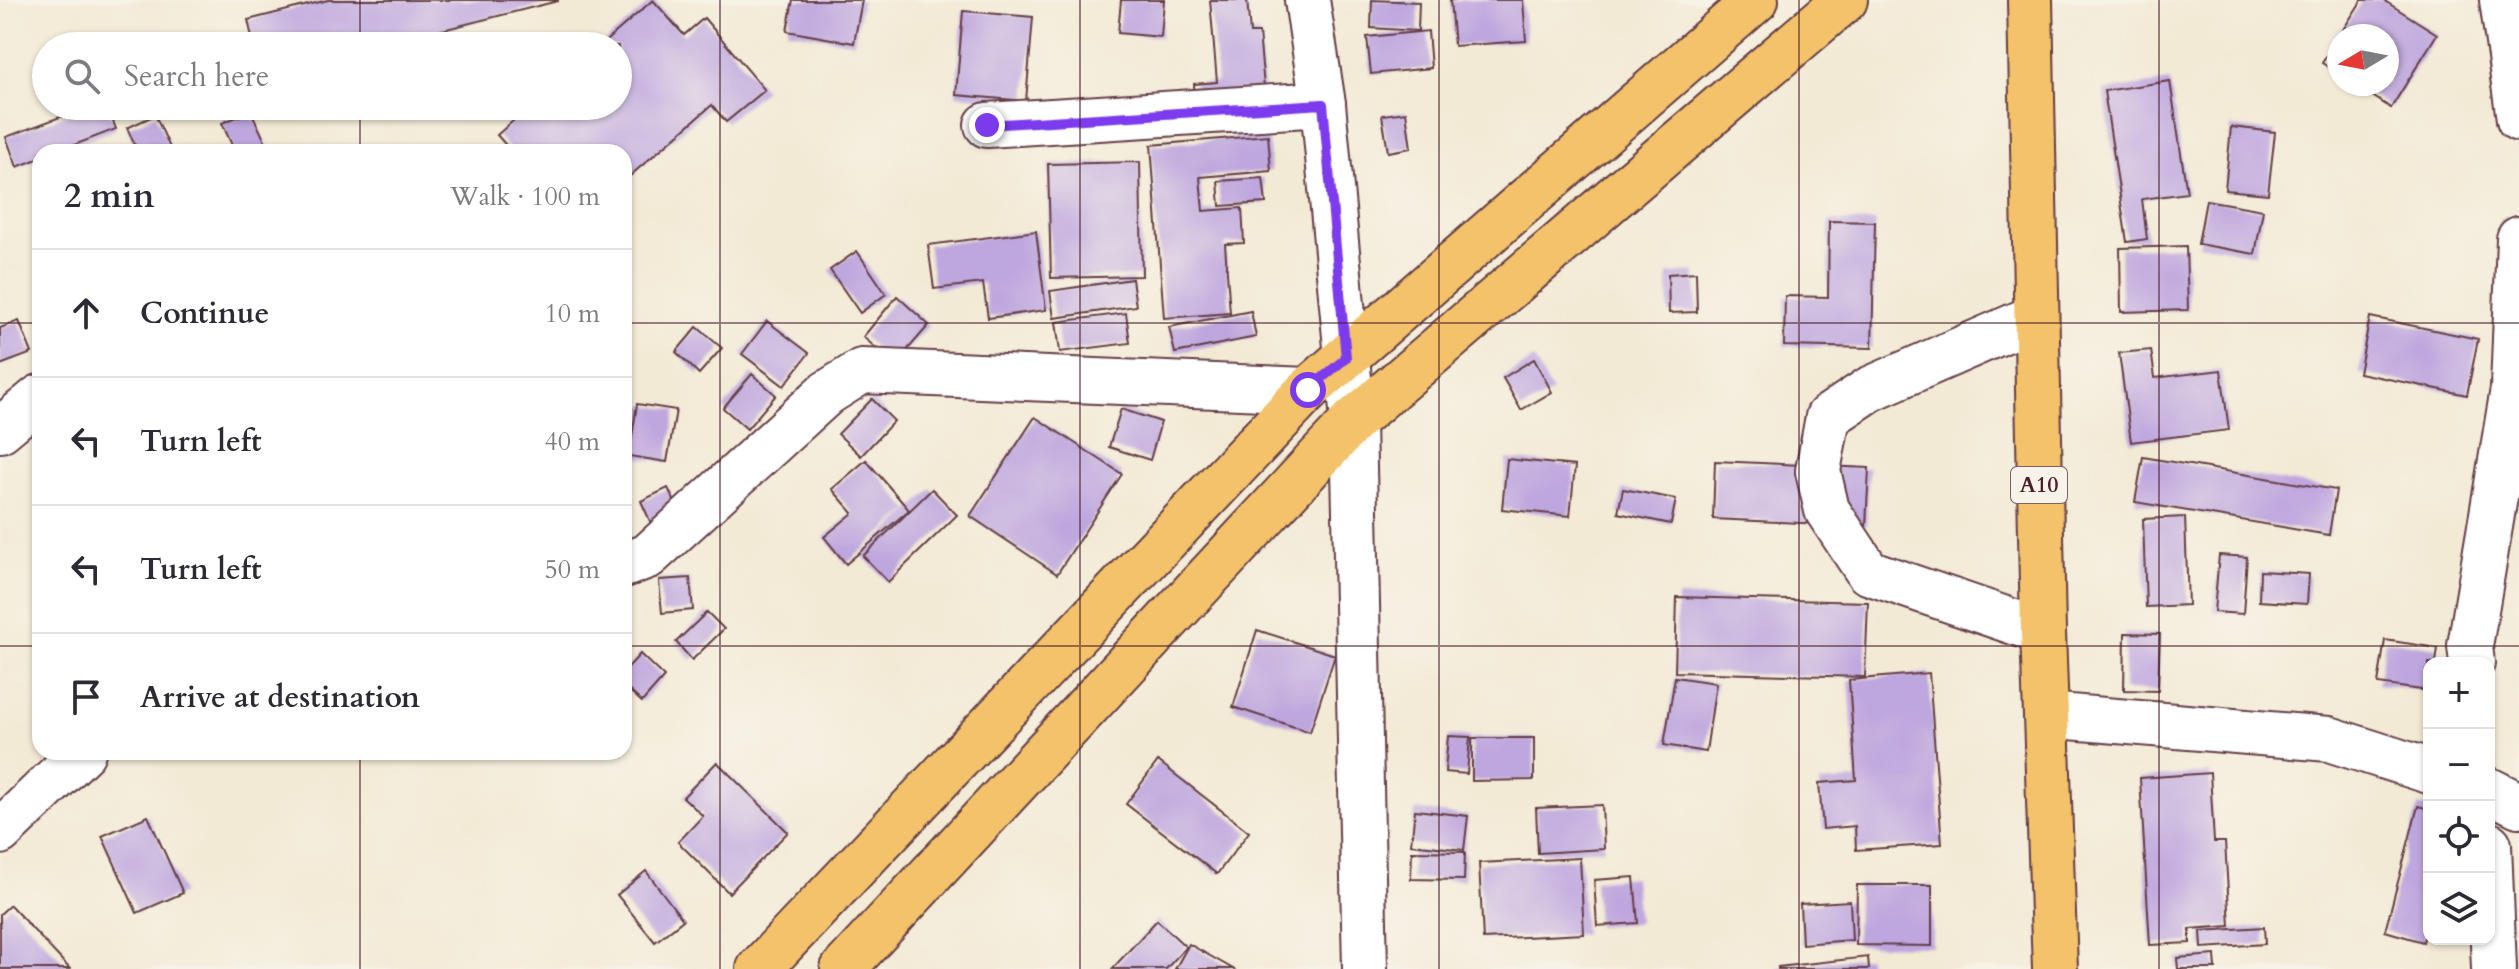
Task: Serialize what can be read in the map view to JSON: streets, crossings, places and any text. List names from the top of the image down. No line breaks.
{"streets":{"main road":["A10"]},"north":"left","page":{"search":"Search here","heading":["2 min","Walk · 100 m"],"list":[["Continue","10 m"],["Turn left","40 m"],["Turn left","50 m"],"Arrive at destination"],"map_buttons":["+","−"]}}
